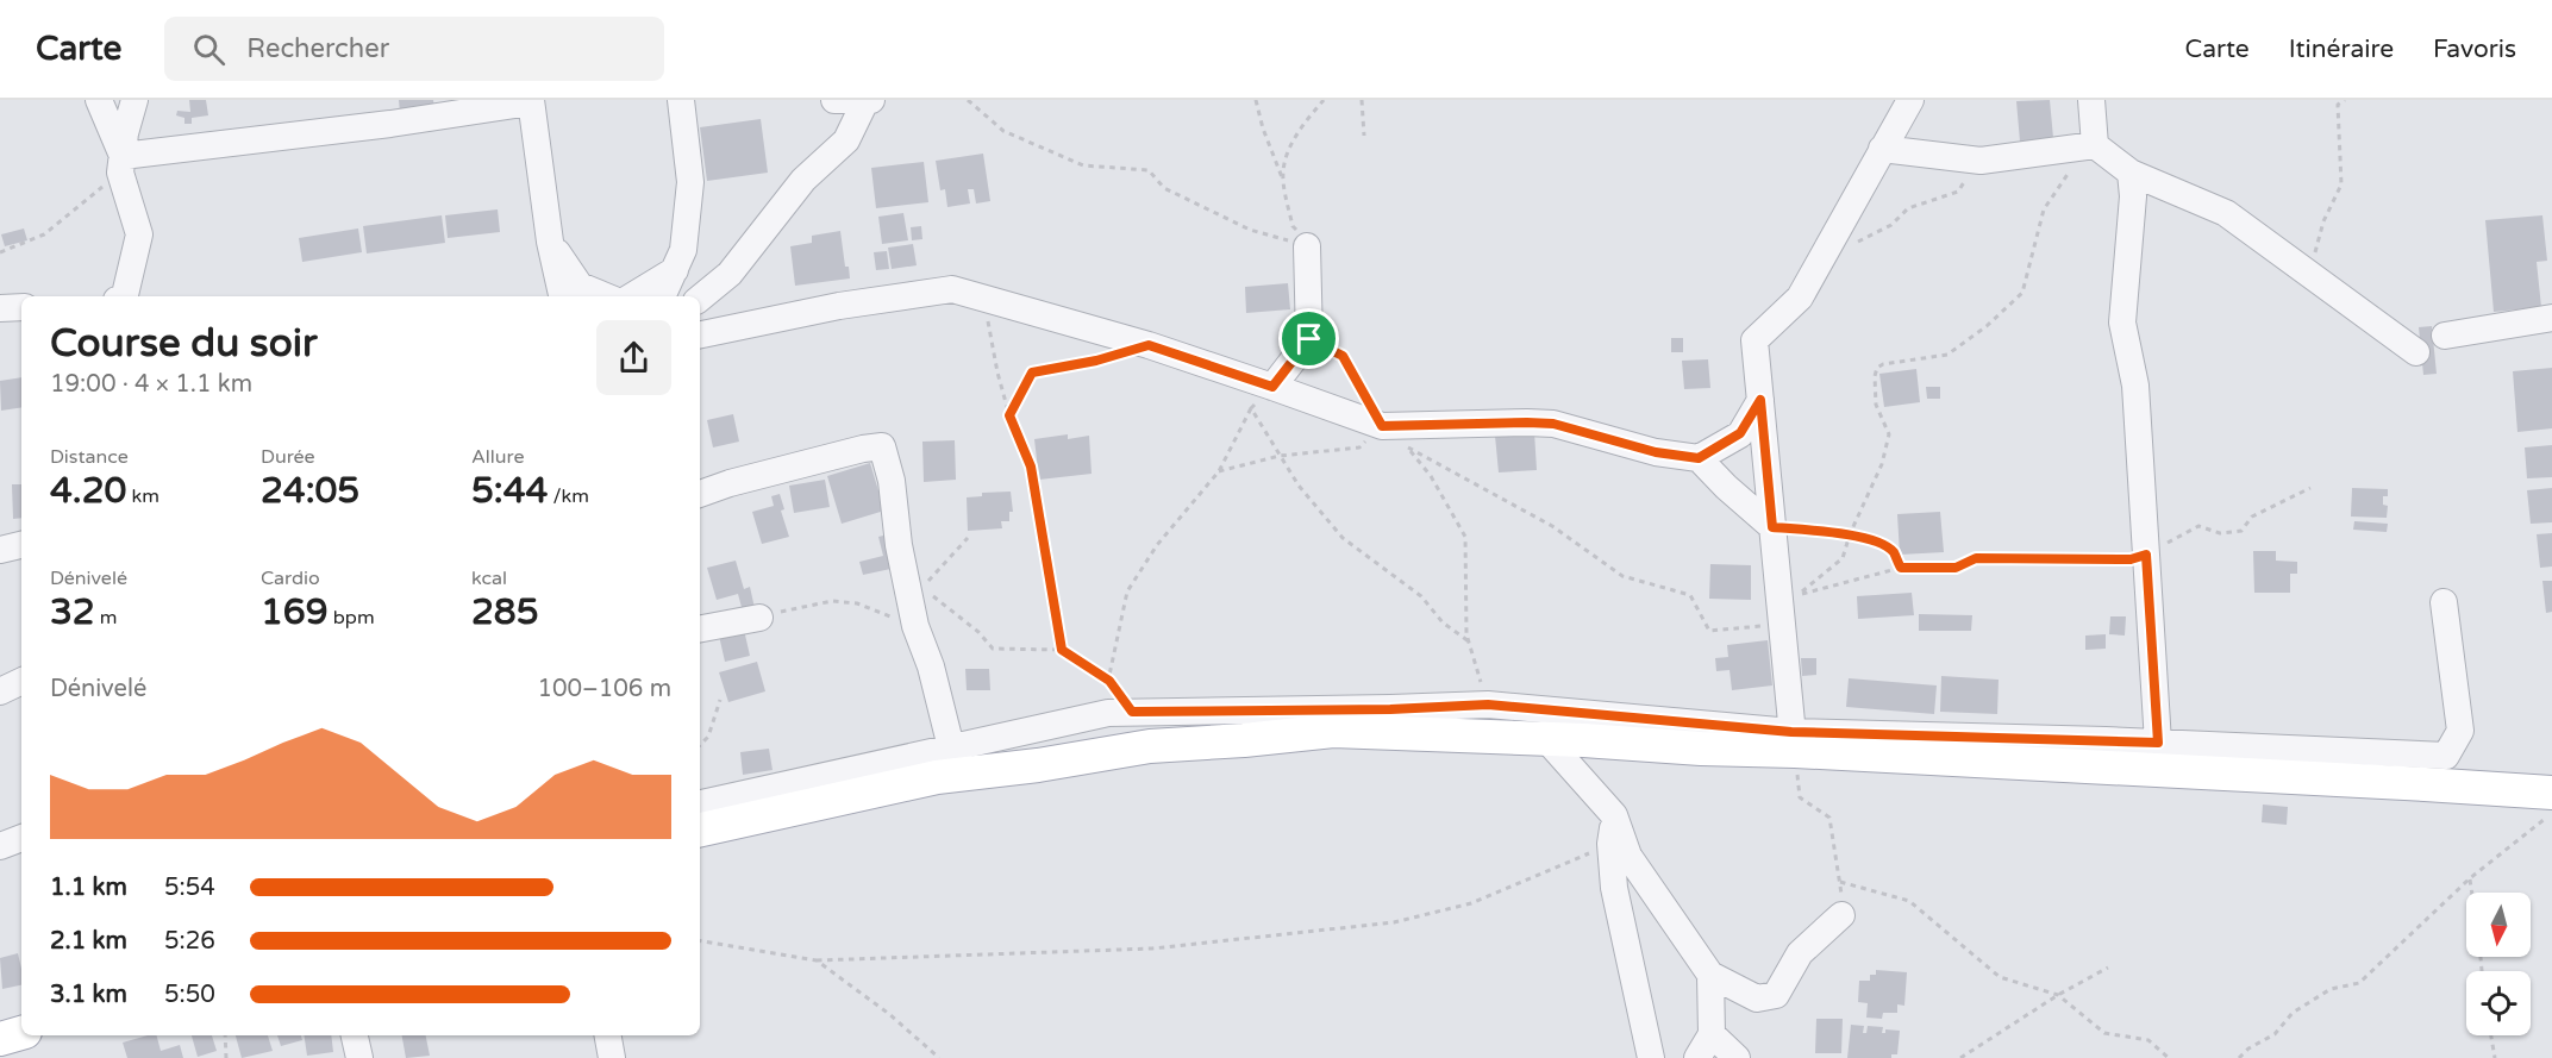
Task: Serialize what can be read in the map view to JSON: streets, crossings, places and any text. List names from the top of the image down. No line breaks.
{"north":"bottom","page":{"header":"Carte","search":"Rechercher","nav":["Carte","Itinéraire","Favoris"],"heading":["Course du soir","19:00 · 4 × 1.1 km"],"stats":[["Distance","4.20 km"],["Durée","24:05"],["Allure","5:44 /km"],["Dénivelé","32 m"],["Cardio","169 bpm"],["kcal","285"]],"chart":["Dénivelé","100–106 m"],"list":[{"name":"1.1 km","note":"5:54"},{"name":"2.1 km","note":"5:26"},{"name":"3.1 km","note":"5:50"}]}}
